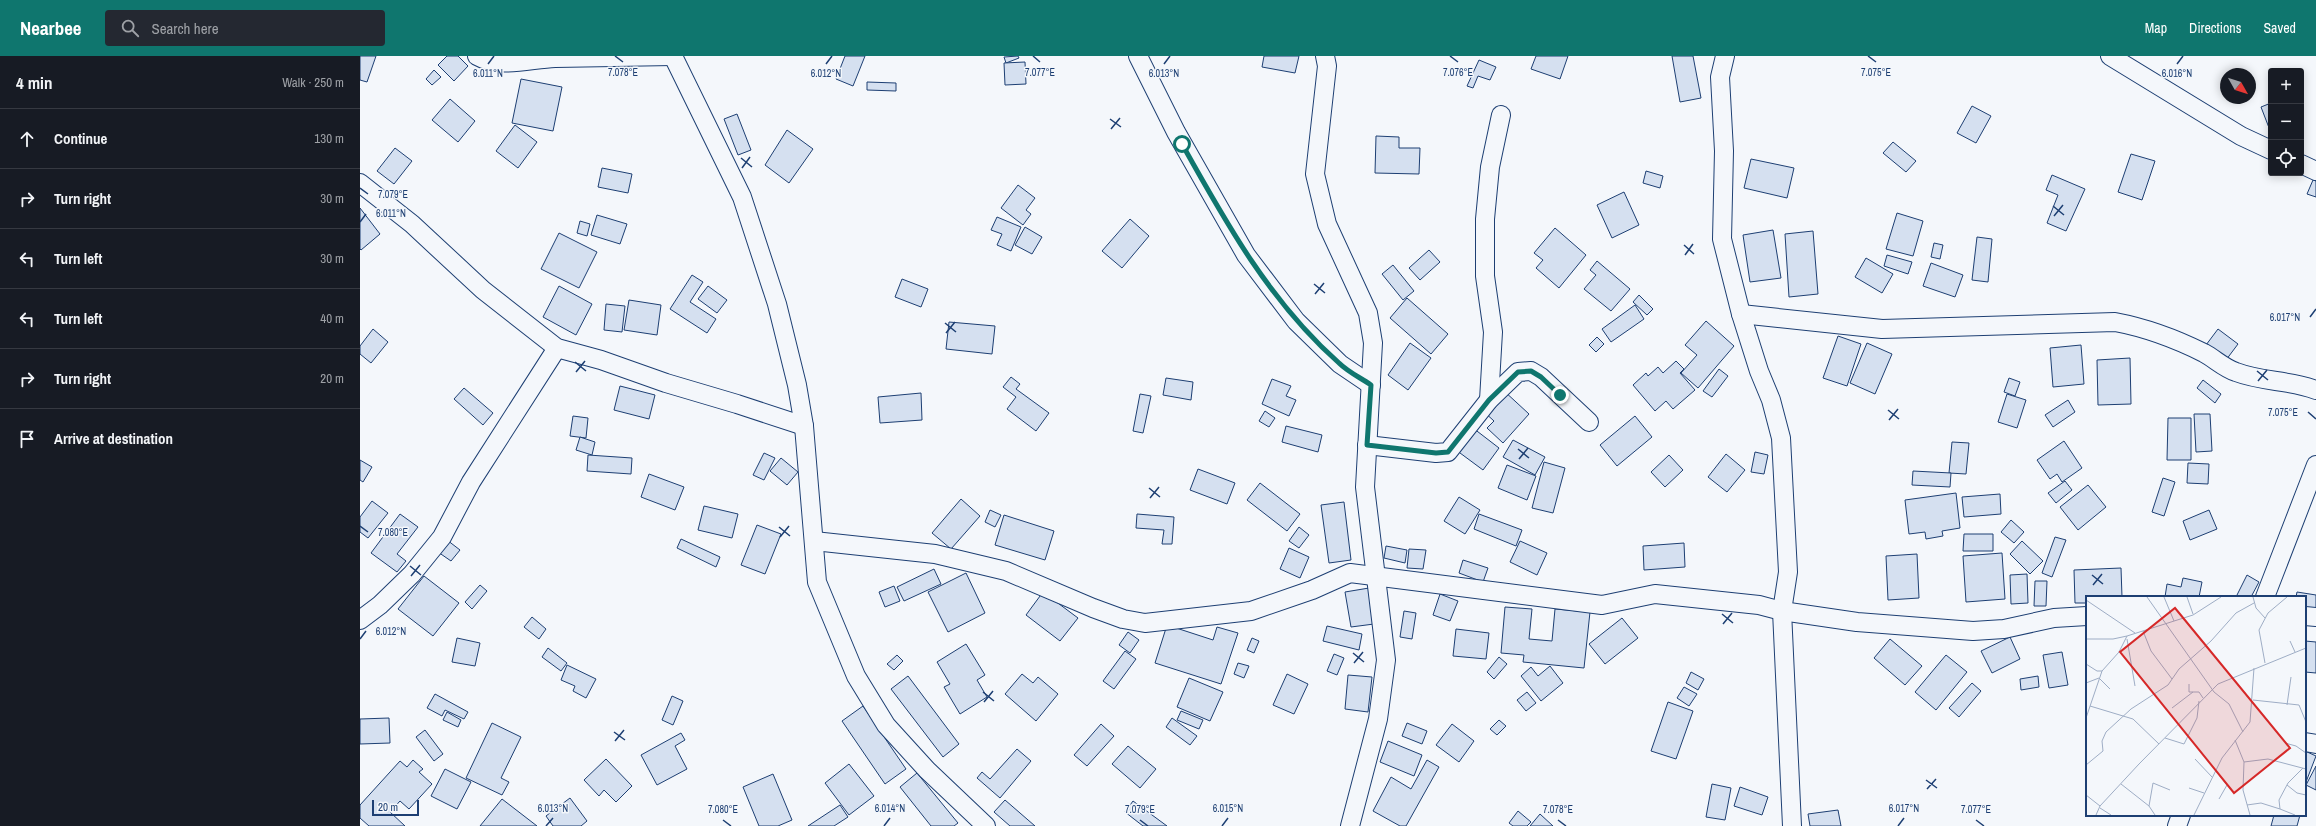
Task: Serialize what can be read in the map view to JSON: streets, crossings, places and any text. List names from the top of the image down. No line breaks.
{"scale_bar":"20 m","north":"bottom right","page":{"header":"Nearbee","search":"Search here","nav":["Map","Directions","Saved"],"heading":["4 min","Walk · 250 m"],"map_buttons":["+","−"],"list":[["Continue","130 m"],["Turn right","30 m"],["Turn left","30 m"],["Turn left","40 m"],["Turn right","20 m"],"Arrive at destination"],"scale":"20 m"},"coordinates":["7.078°E","7.077°E","7.076°E","7.075°E","6.011°N","6.012°N","6.013°N","6.016°N","7.079°E","6.017°N","7.080°E","6.014°N","6.015°N"]}
